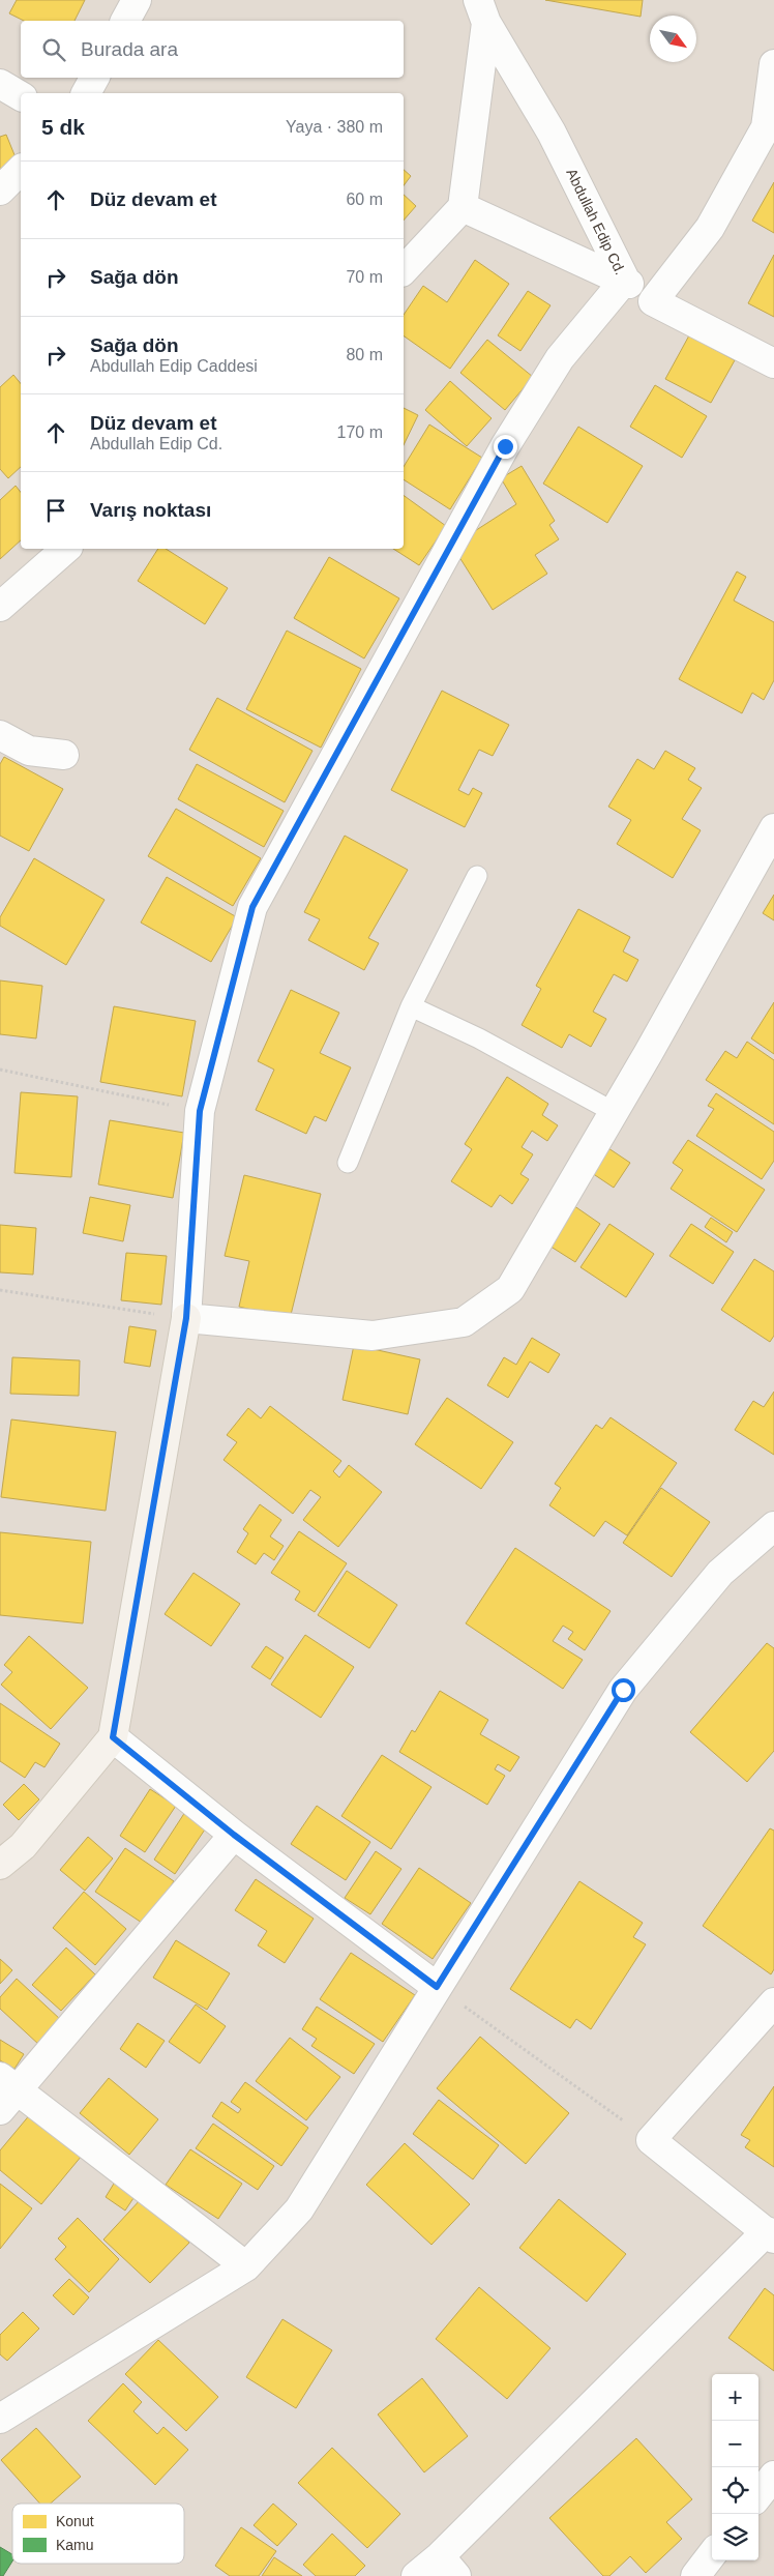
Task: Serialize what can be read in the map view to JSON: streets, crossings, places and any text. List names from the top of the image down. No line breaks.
{"streets":{"street":["Abdullah Edip Cd."]},"legend":["Konut","Kamu"],"north":"bottom right","page":{"search":"Burada ara","heading":["5 dk","Yaya · 380 m"],"list":[["Düz devam et","60 m"],["Sağa dön","70 m"],["Sağa dön","Abdullah Edip Caddesi","80 m"],["Düz devam et","Abdullah Edip Cd.","170 m"],"Varış noktası"],"map_buttons":["+","−"]}}
